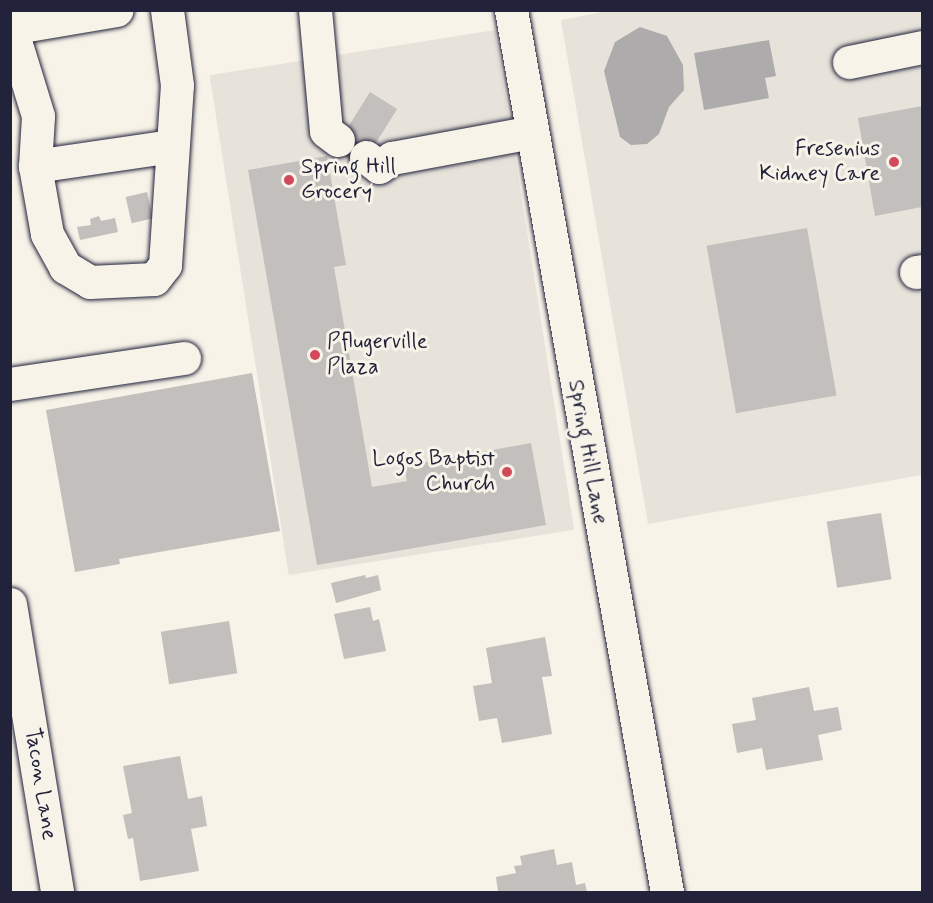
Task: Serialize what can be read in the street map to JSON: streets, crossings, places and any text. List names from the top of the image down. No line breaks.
{"streets":{"street":["Spring Hill Lane","Tacon Lane"]},"places":["Fresenius Kidney Care","Spring Hill Grocery","Pflugerville Plaza","Logos Baptist Church"]}
